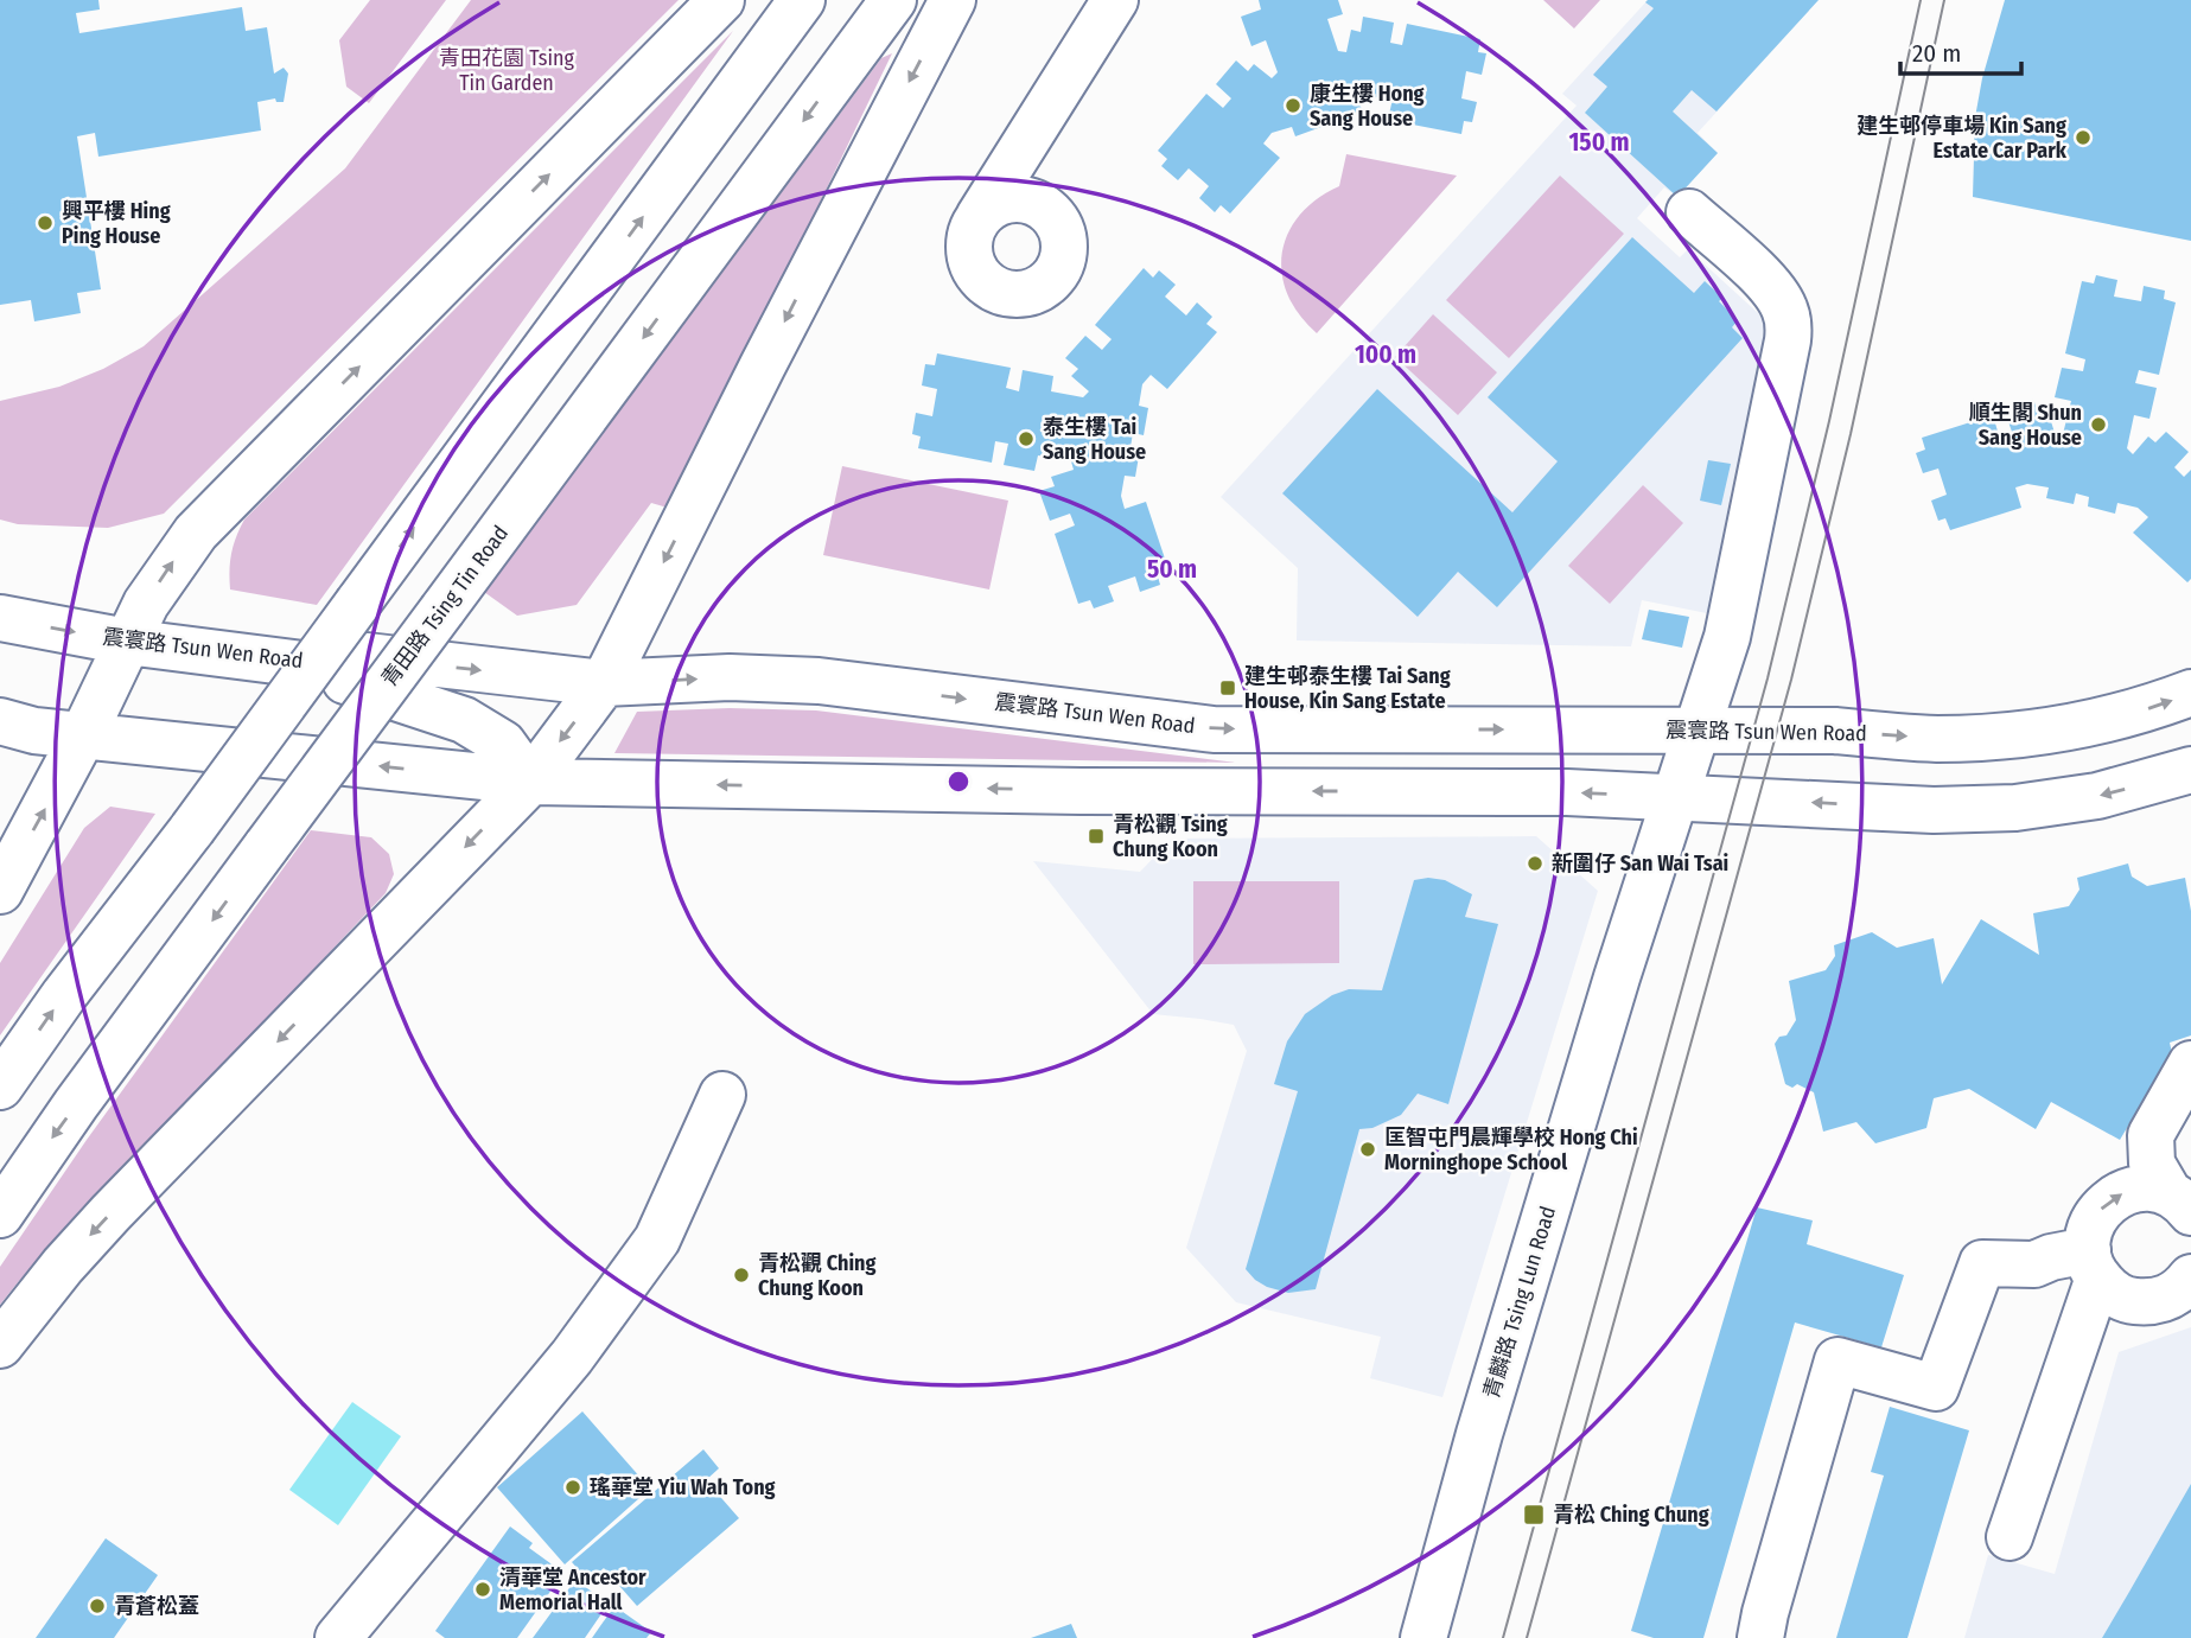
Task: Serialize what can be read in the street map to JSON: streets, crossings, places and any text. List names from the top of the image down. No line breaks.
{"streets":{"main road":["青田路 Tsing Tin Road","震寰路 Tsun Wen Road","青麟路 Tsing Lun Road"]},"crossings":[["震寰路 Tsun Wen Road","青麟路 Tsing Lun Road"]],"parks":["青田花園 Tsing Tin Garden"],"places":{"other":["康生樓 Hong Sang House","建生邨停車場 Kin Sang Estate Car Park","興平樓 Hing Ping House","順生閣 Shun Sang House","泰生樓 Tai Sang House","新圍仔 San Wai Tsai","匡智屯門晨輝學校 Hong Chi Morninghope School","青松觀 Ching Chung Koon","瑤華堂 Yiu Wah Tong","清華堂 Ancestor Memorial Hall","青蒼松蓋"],"transit":["建生邨泰生樓 Tai Sang House, Kin Sang Estate","青松觀 Tsing Chung Koon","青松 Ching Chung"]},"scale_bar":"20 m","rings":["150 m","100 m","50 m"]}
